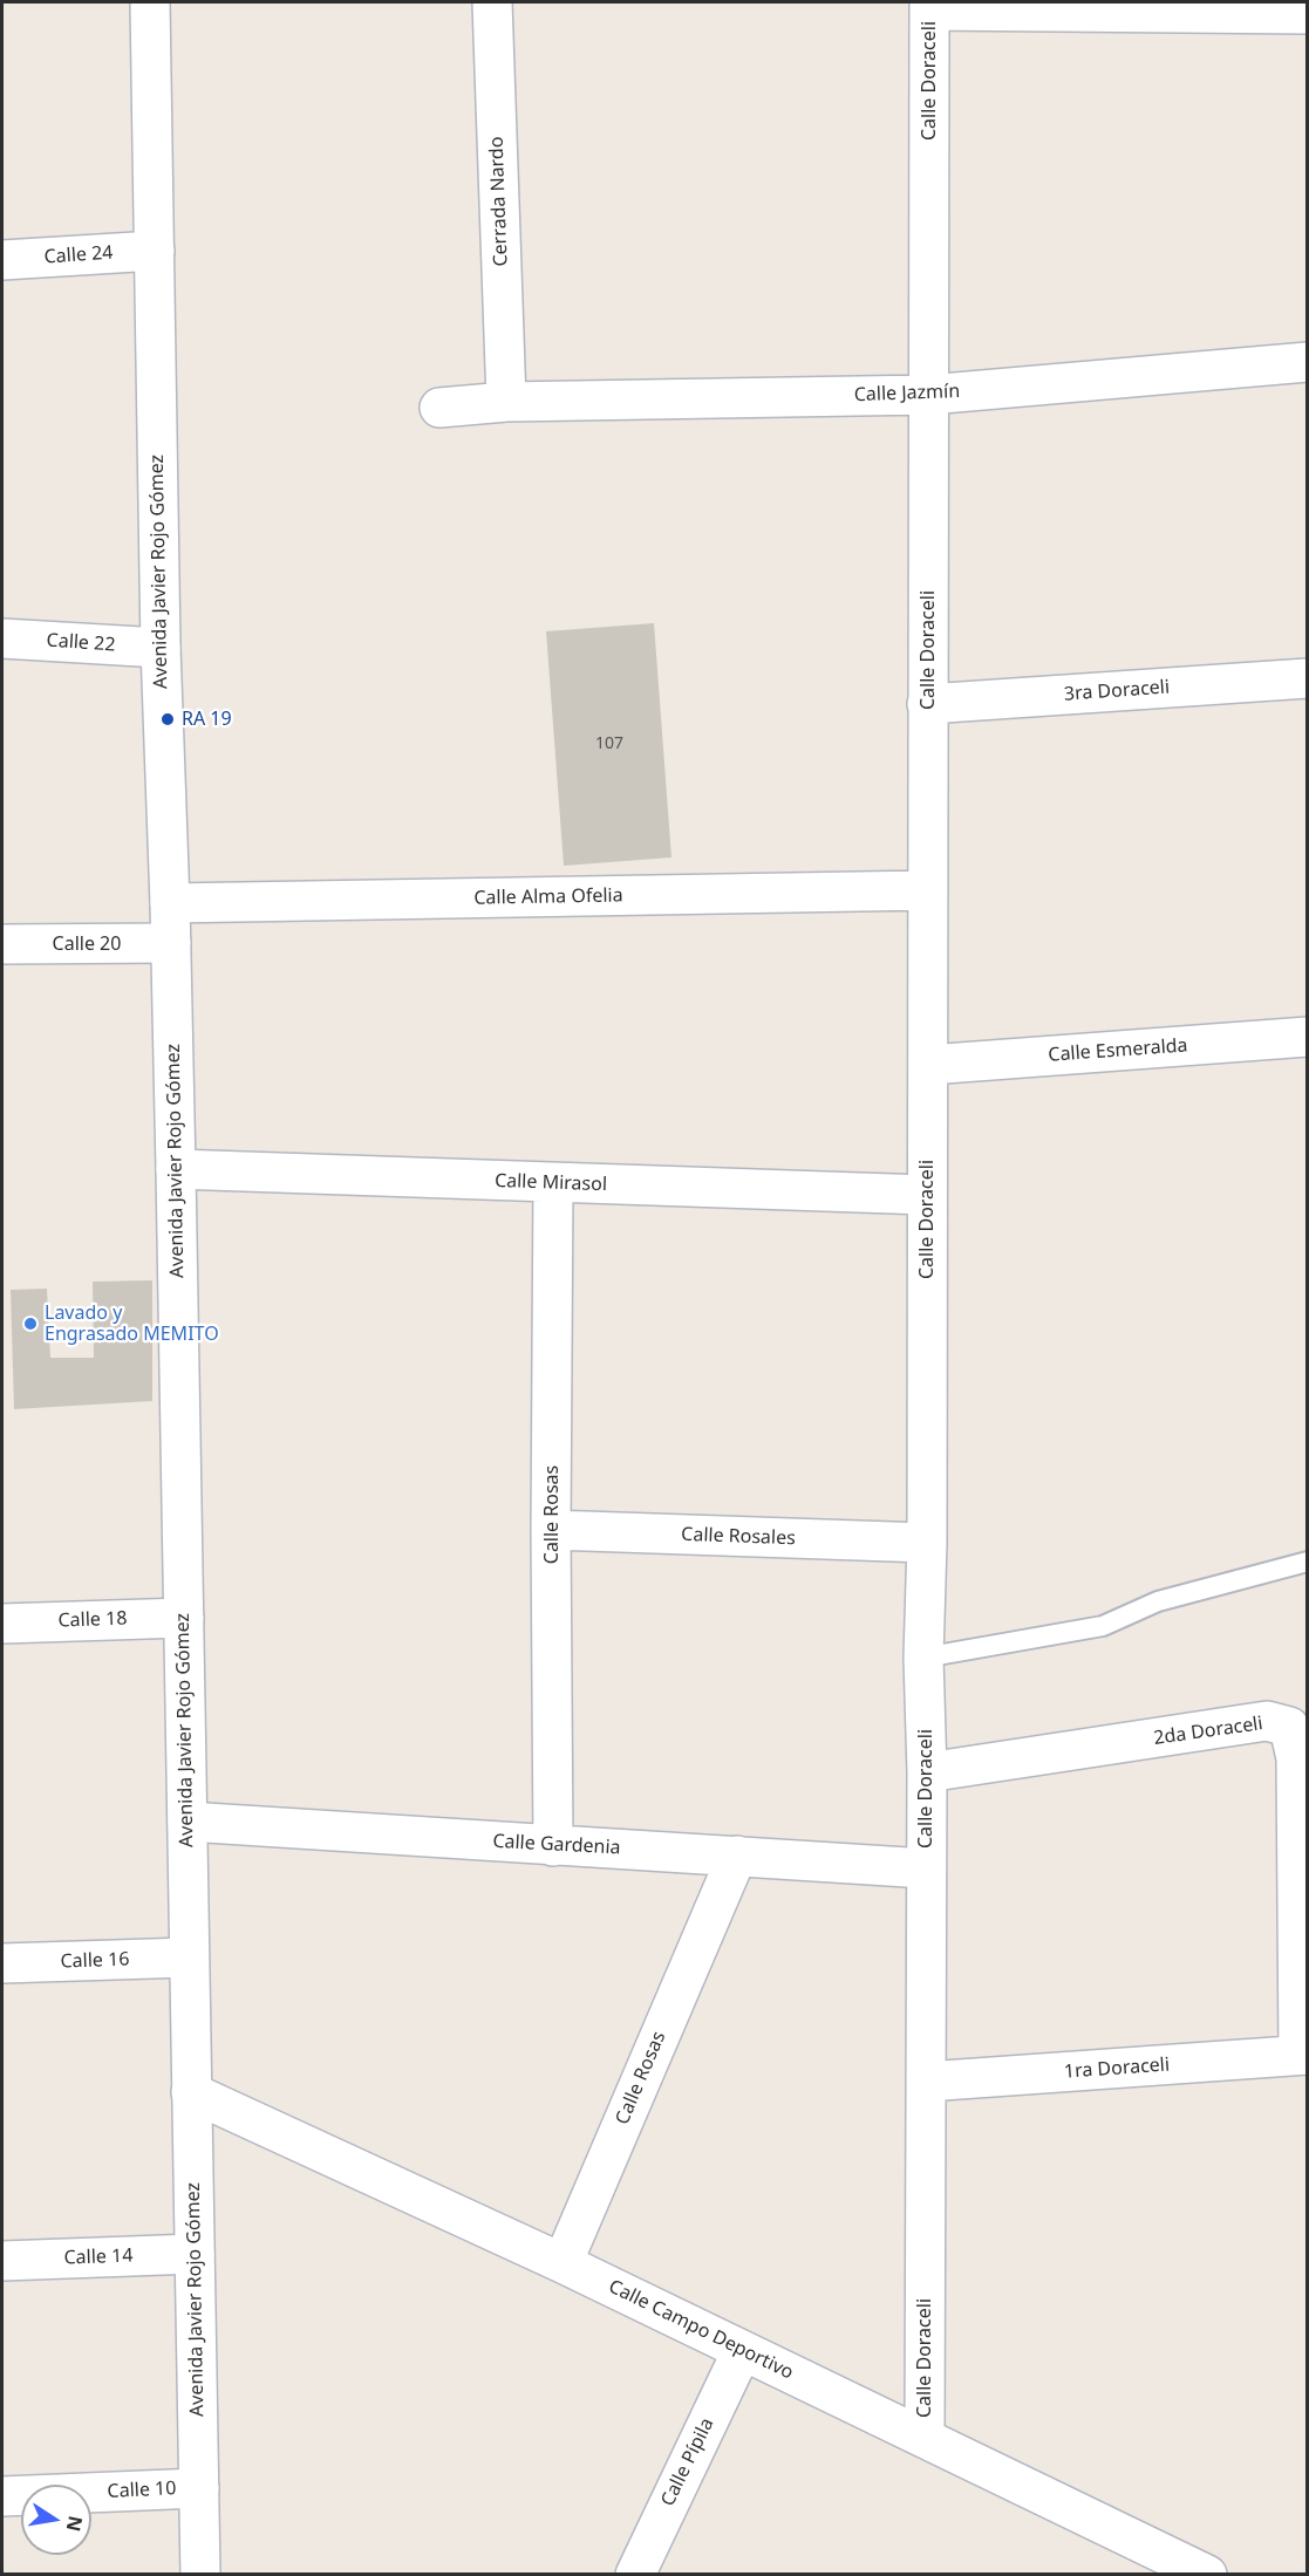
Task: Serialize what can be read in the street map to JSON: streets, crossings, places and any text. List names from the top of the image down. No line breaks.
{"streets":{"street":["Calle Doraceli","Cerrada Nardo","Calle 24","Calle Jazmín","Avenida Javier Rojo Gómez","Calle 22","3ra Doraceli","Calle Alma Ofelia","Calle 20","Calle Esmeralda","Calle Mirasol","Calle Rosas","Calle Rosales","Calle 18","2da Doraceli","Calle Gardenia","Calle 16","1ra Doraceli","Calle 14","Calle Campo Deportivo","Calle Pípila","Calle 10"]},"crossings":[["Calle Doraceli","Calle Jazmín"],["Calle Doraceli","3ra Doraceli"],["Calle Doraceli","Calle Alma Ofelia"],["Calle Doraceli","Calle Esmeralda"],["Calle Doraceli","Calle Mirasol"],["Calle Doraceli","Calle Rosales"],["Calle Doraceli","2da Doraceli"],["Calle Doraceli","Calle Gardenia"],["Calle Doraceli","1ra Doraceli"],["Calle Doraceli","Calle Campo Deportivo"],["Cerrada Nardo","Calle Jazmín"],["Calle 24","Avenida Javier Rojo Gómez"],["Avenida Javier Rojo Gómez","Calle 22"],["Avenida Javier Rojo Gómez","Calle Alma Ofelia"],["Avenida Javier Rojo Gómez","Calle 20"],["Avenida Javier Rojo Gómez","Calle Mirasol"],["Avenida Javier Rojo Gómez","Calle 18"],["Avenida Javier Rojo Gómez","Calle Gardenia"],["Avenida Javier Rojo Gómez","Calle 16"],["Avenida Javier Rojo Gómez","Calle 14"],["Avenida Javier Rojo Gómez","Calle Campo Deportivo"],["Avenida Javier Rojo Gómez","Calle 10"],["Calle Mirasol","Calle Rosas"],["Calle Rosas","Calle Rosales"],["Calle Rosas","Calle Gardenia"],["Calle Rosas","Calle Campo Deportivo"],["2da Doraceli","1ra Doraceli"],["Calle Campo Deportivo","Calle Pípila"]],"places":["RA 19","Lavado y Engrasado MEMITO"],"house_numbers":["107"],"north":"right"}
